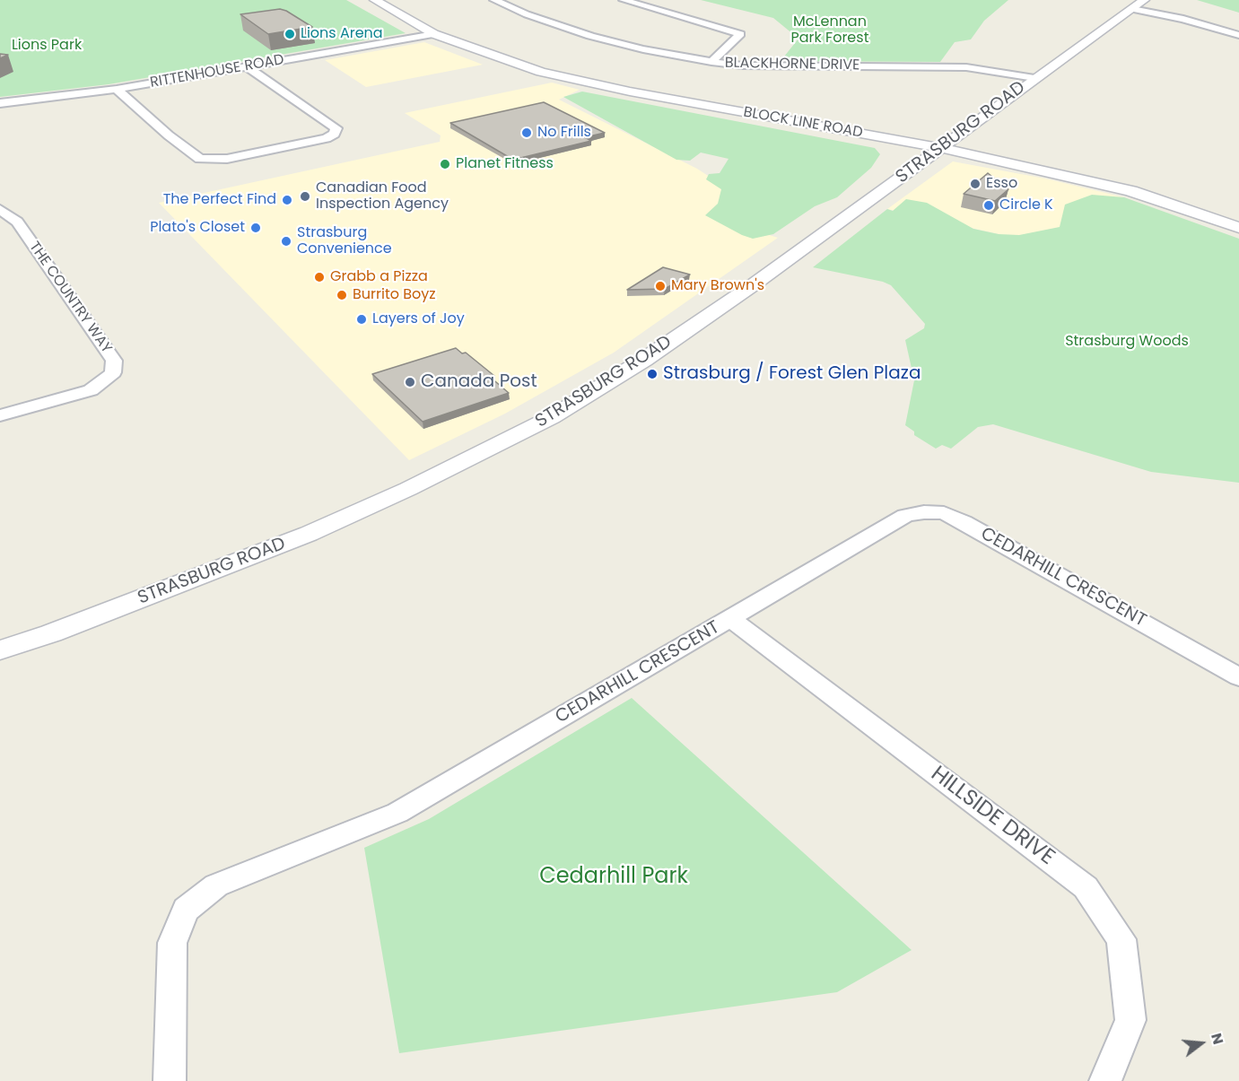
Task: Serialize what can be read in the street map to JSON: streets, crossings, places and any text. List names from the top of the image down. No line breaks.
{"streets":{"street":["BLACKHORNE DRIVE","RITTENHOUSE ROAD","BLOCK LINE ROAD","STRASBURG ROAD","THE COUNTRY WAY","CEDARHILL CRESCENT","HILLSIDE DRIVE"]},"crossings":[["BLACKHORNE DRIVE","STRASBURG ROAD"],["RITTENHOUSE ROAD","BLOCK LINE ROAD"],["BLOCK LINE ROAD","STRASBURG ROAD"],["CEDARHILL CRESCENT","HILLSIDE DRIVE"]],"parks":["McLennan Park Forest","Lions Park","Strasburg Woods","Cedarhill Park"],"places":["Lions Arena","No Frills","Planet Fitness","Esso","Canadian Food Inspection Agency","The Perfect Find","Circle K","Plato's Closet","Strasburg Convenience","Grabb a Pizza","Mary Brown's","Burrito Boyz","Layers of Joy","Strasburg / Forest Glen Plaza","Canada Post"],"north":"right"}
